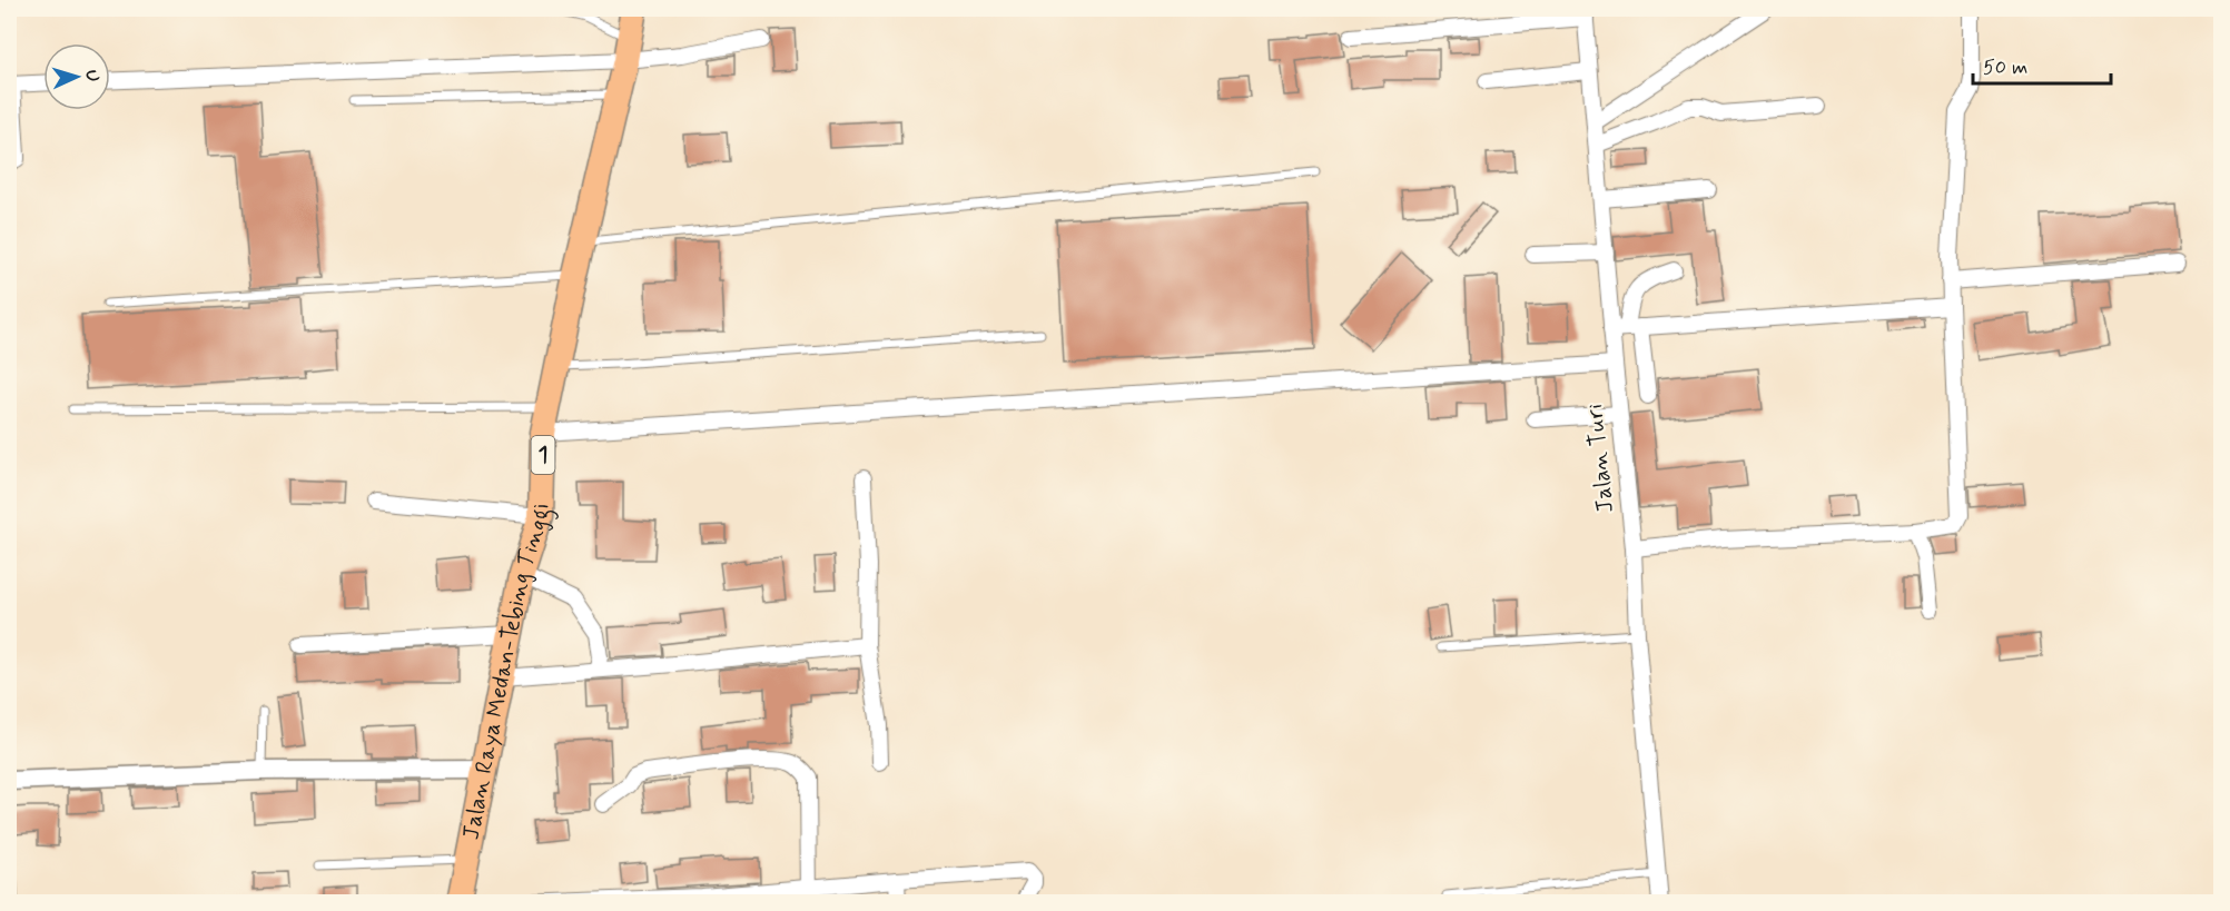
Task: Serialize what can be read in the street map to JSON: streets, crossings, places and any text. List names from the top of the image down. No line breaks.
{"streets":{"highway":["1","Jalan Raya Medan-Tebing Tinggi"],"street":["Jalan Turi"]},"scale_bar":"50 m","north":"right"}
